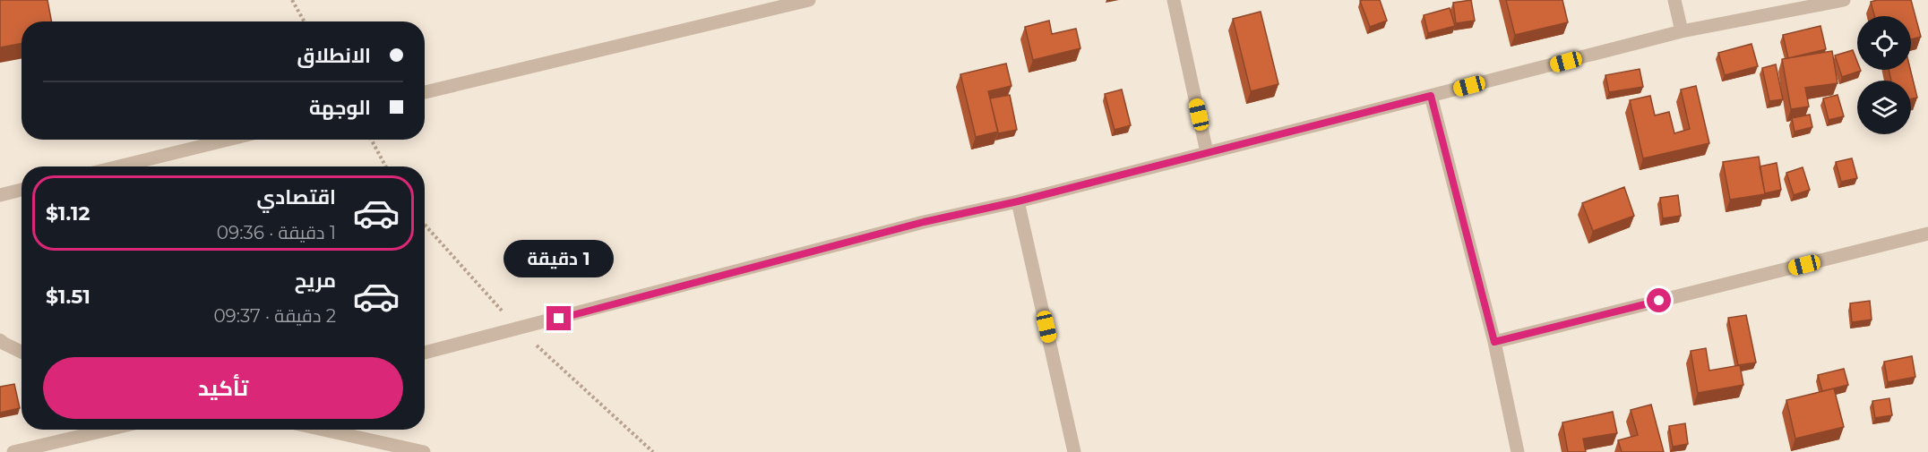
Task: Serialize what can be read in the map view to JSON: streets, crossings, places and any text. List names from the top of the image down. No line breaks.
{"page":{"banner":["الانطلاق","الوجهة"],"list":[{"name":"اقتصادي","note":"1 دقيقة · 09:36","value":"$1.12"},{"name":"مريح","note":"2 دقيقة · 09:37","value":"$1.51"}],"bubble":"1 دقيقة","buttons":"تأكيد"}}
